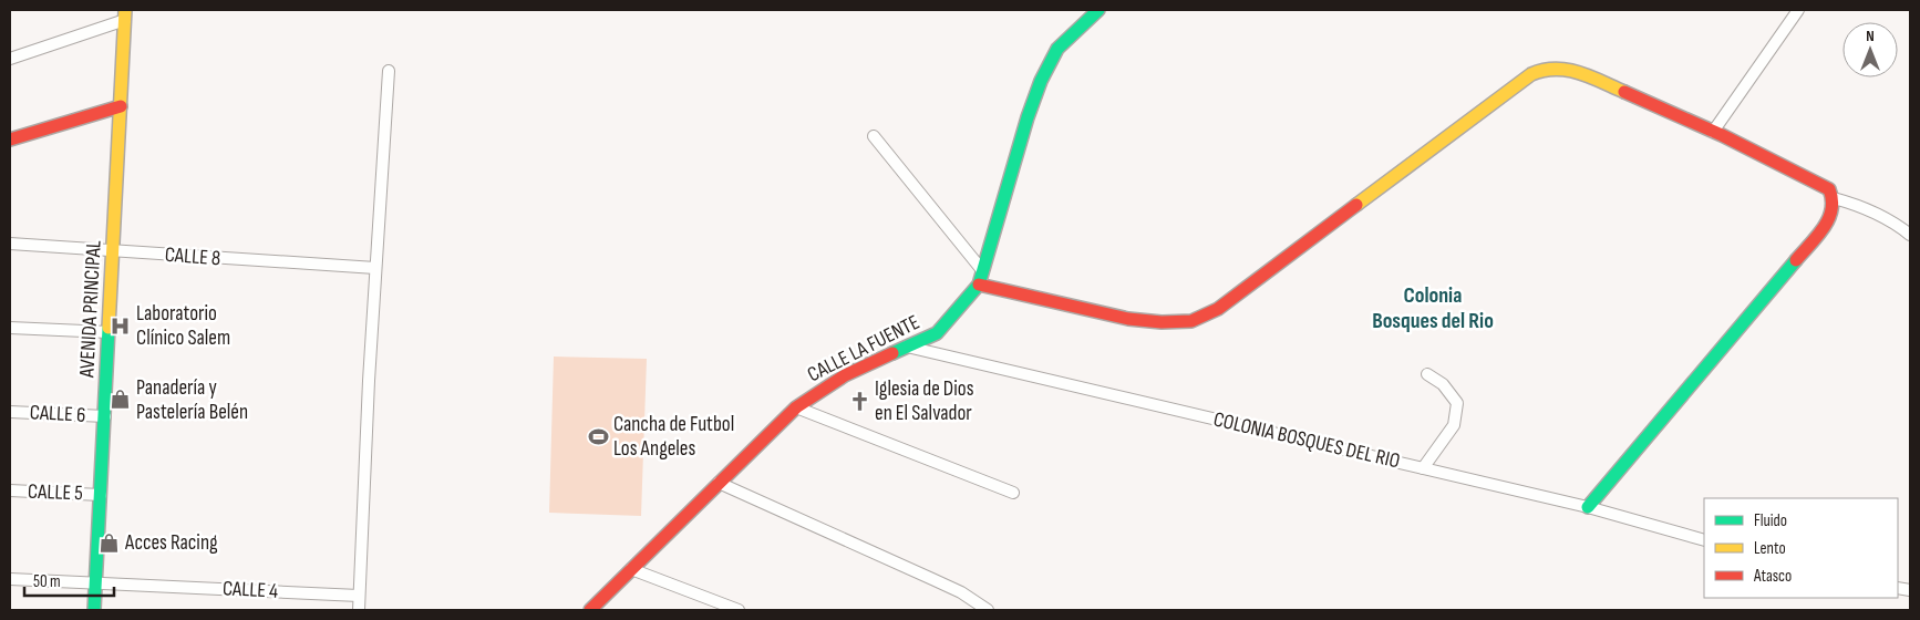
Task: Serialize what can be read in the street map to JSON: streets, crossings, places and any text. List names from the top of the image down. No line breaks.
{"streets":{"street":["CALLE 8","AVENIDA PRINCIPAL","CALLE LA FUENTE","CALLE 6","COLONIA BOSQUES DEL RIO","CALLE 5","CALLE 4"]},"crossings":[["CALLE 8","AVENIDA PRINCIPAL"],["AVENIDA PRINCIPAL","CALLE 6"],["AVENIDA PRINCIPAL","CALLE 5"],["AVENIDA PRINCIPAL","CALLE 4"],["CALLE LA FUENTE","COLONIA BOSQUES DEL RIO"]],"districts":["Colonia Bosques del Rio"],"places":{"hospital":["Laboratorio Clínico Salem"],"shop":["Panadería y Pastelería Belén","Acces Racing"],"church":["Iglesia de Dios en El Salvador"],"sports":["Cancha de Futbol Los Angeles"]},"legend":["Fluido","Lento","Atasco"],"scale_bar":"50 m","north":"top"}
